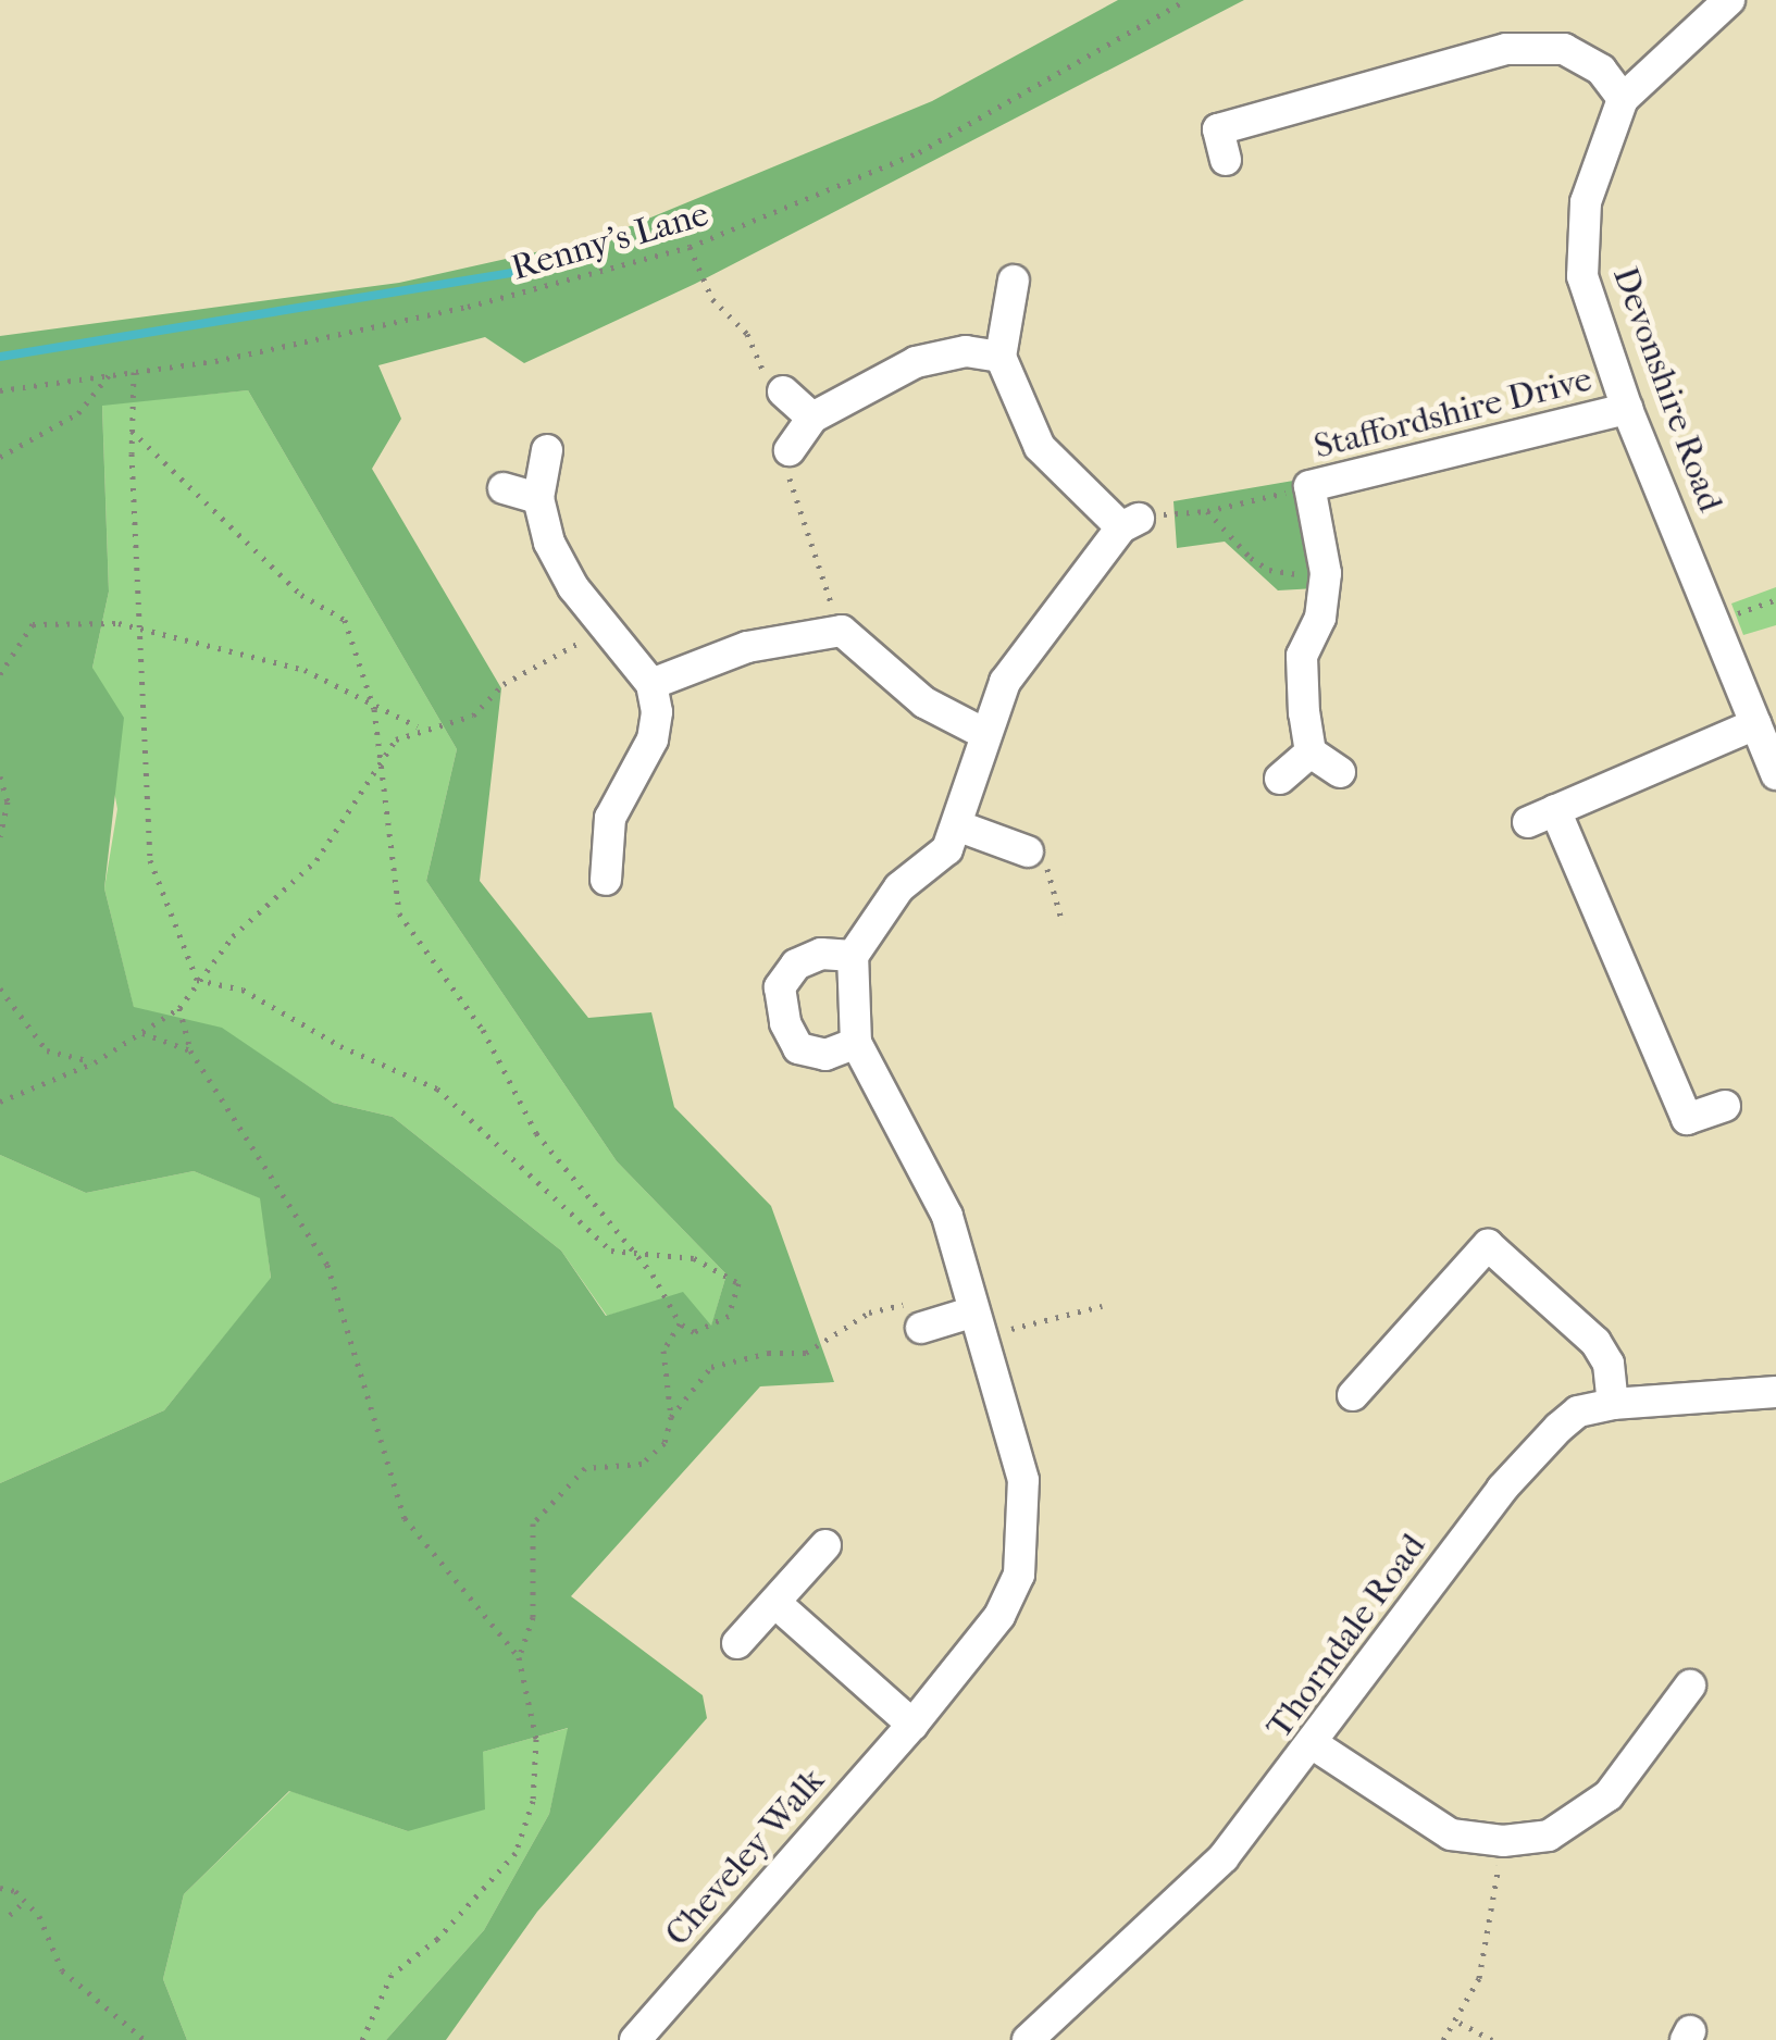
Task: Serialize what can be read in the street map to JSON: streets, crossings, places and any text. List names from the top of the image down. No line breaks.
{"streets":{"street":["Devonshire Road","Staffordshire Drive","Thorndale Road","Cheveley Walk"],"path":["Renny's Lane"]},"crossings":[["Devonshire Road","Staffordshire Drive"]]}
